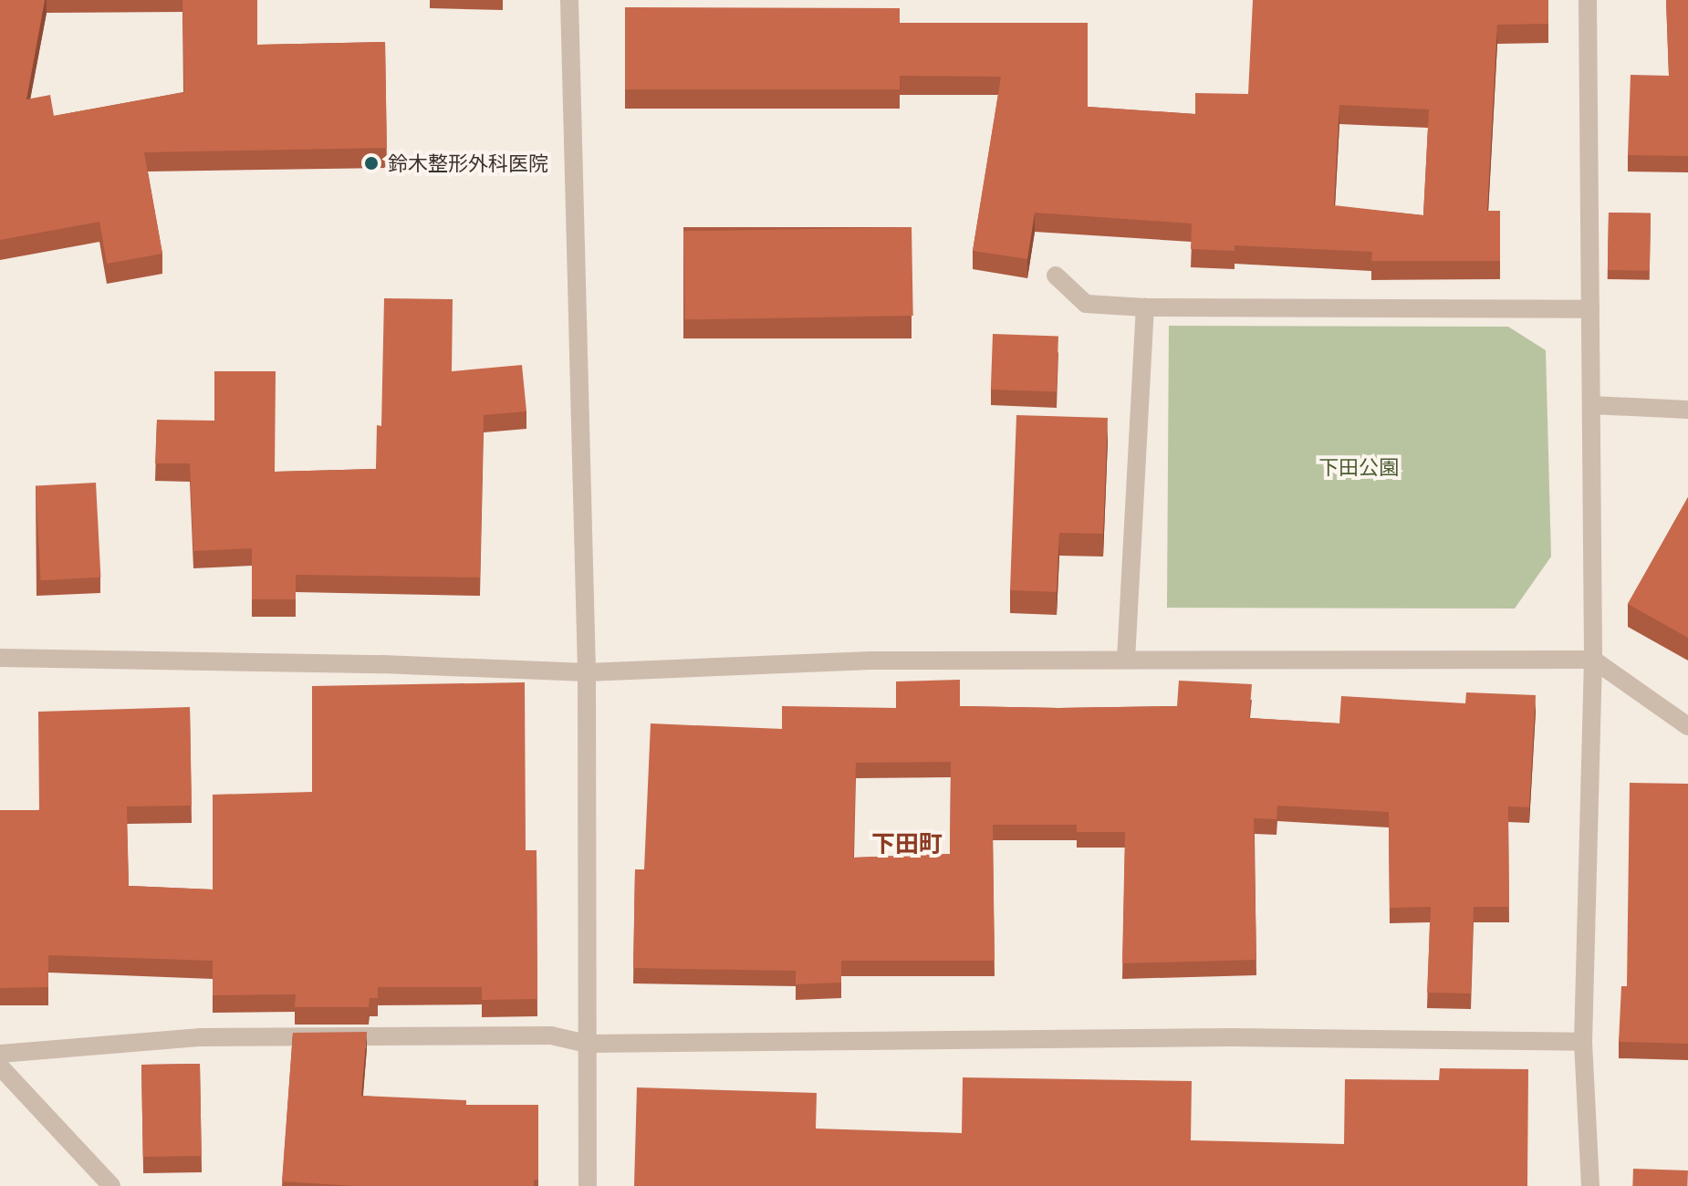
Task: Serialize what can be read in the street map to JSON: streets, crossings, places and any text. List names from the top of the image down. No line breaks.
{"districts":["下田町"],"parks":["下田公園"],"places":["鈴木整形外科医院"]}
